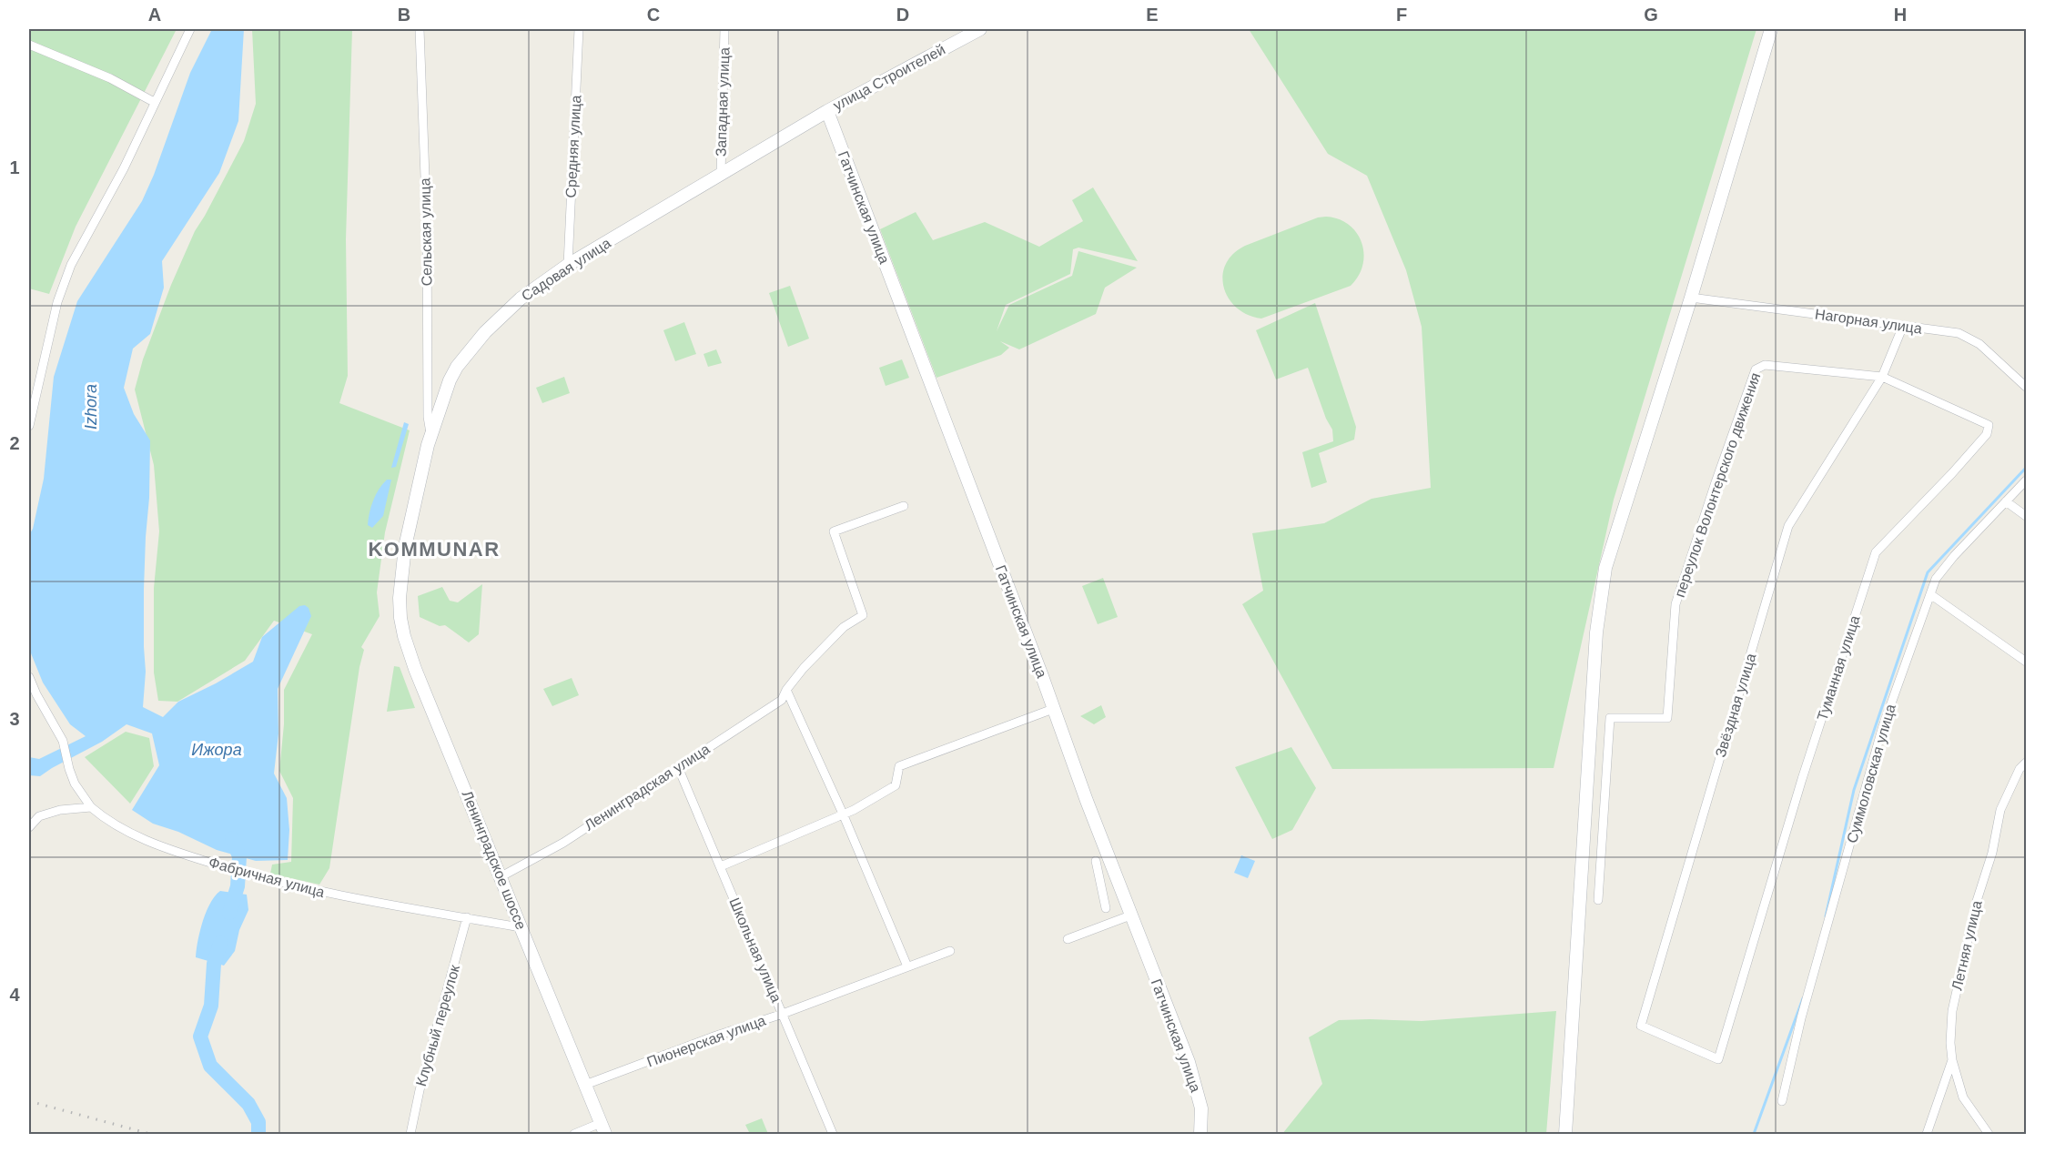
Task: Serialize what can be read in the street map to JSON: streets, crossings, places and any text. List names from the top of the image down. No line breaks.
{"streets":{"main road":["улица Строителей","Гатчинская улица","Садовая улица","Ленинградское шоссе"],"street":["Западная улица","Средняя улица","Сельская улица","Нагорная улица","переулок Волонтерского движения","Туманная улица","Звёздная улица","Суммоловская улица","Ленинградская улица","Фабричная улица","Летняя улица","Школьная улица","Клубный переулок","Пионерская улица"]},"crossings":[["улица Строителей","Гатчинская улица"],["улица Строителей","Садовая улица"],["Западная улица","Садовая улица"],["Средняя улица","Садовая улица"],["Гатчинская улица","Садовая улица"],["Сельская улица","Садовая улица"],["Садовая улица","Ленинградское шоссе"],["Нагорная улица","Звёздная улица"],["переулок Волонтерского движения","Туманная улица"],["переулок Волонтерского движения","Звёздная улица"],["Туманная улица","Звёздная улица"],["Ленинградская улица","Ленинградское шоссе"],["Ленинградская улица","Школьная улица"],["Ленинградское шоссе","Фабричная улица"],["Ленинградское шоссе","Пионерская улица"],["Фабричная улица","Клубный переулок"],["Школьная улица","Пионерская улица"]],"districts":["KOMMUNAR"],"water":["Izhora","Ижора"],"grid":{"columns":["A","B","C","D","E","F","G","H"],"rows":["1","2","3","4"]}}
